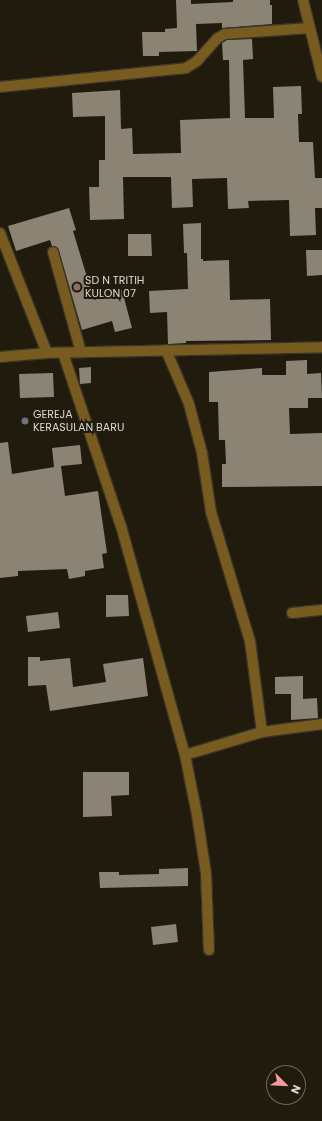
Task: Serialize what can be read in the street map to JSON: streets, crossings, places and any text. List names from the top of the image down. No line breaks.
{"places":["SD N TRITIH KULON 07","GEREJA KERASULAN BARU"],"north":"bottom right"}
